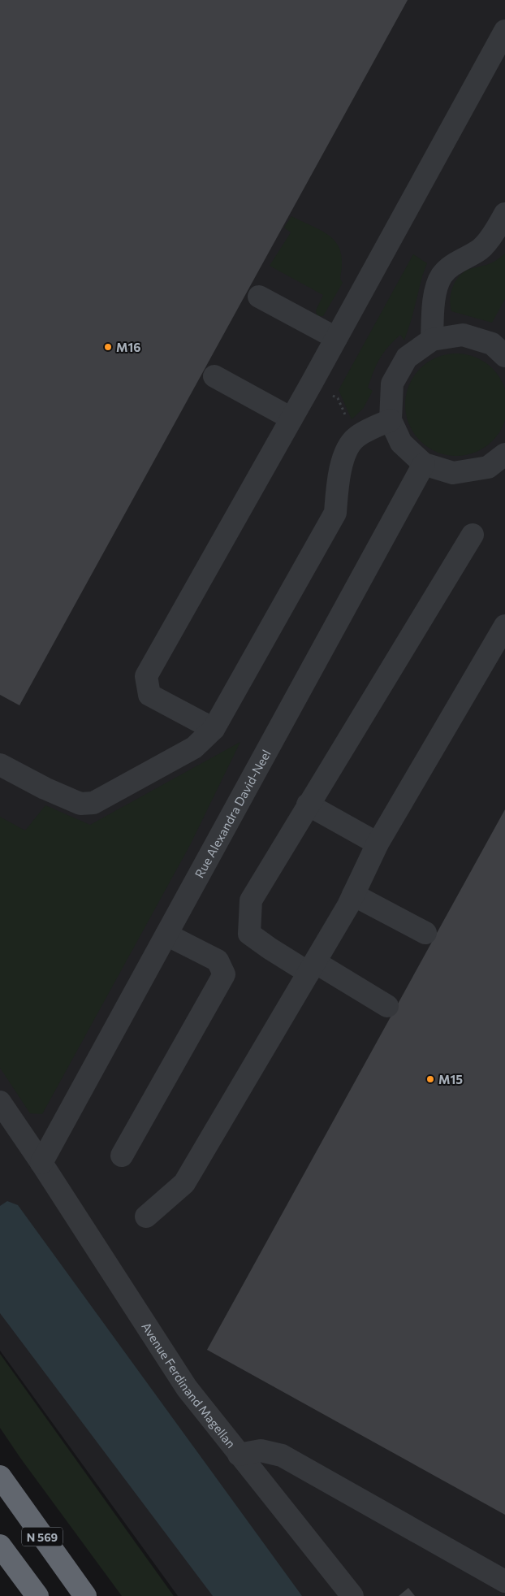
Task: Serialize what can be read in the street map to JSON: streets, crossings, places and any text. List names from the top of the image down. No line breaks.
{"streets":{"highway":["N 569"],"street":["Rue Alexandra David-Neel","Avenue Ferdinand Magellan"]},"crossings":[["Rue Alexandra David-Neel","Avenue Ferdinand Magellan"]],"places":["M16","M15"]}
